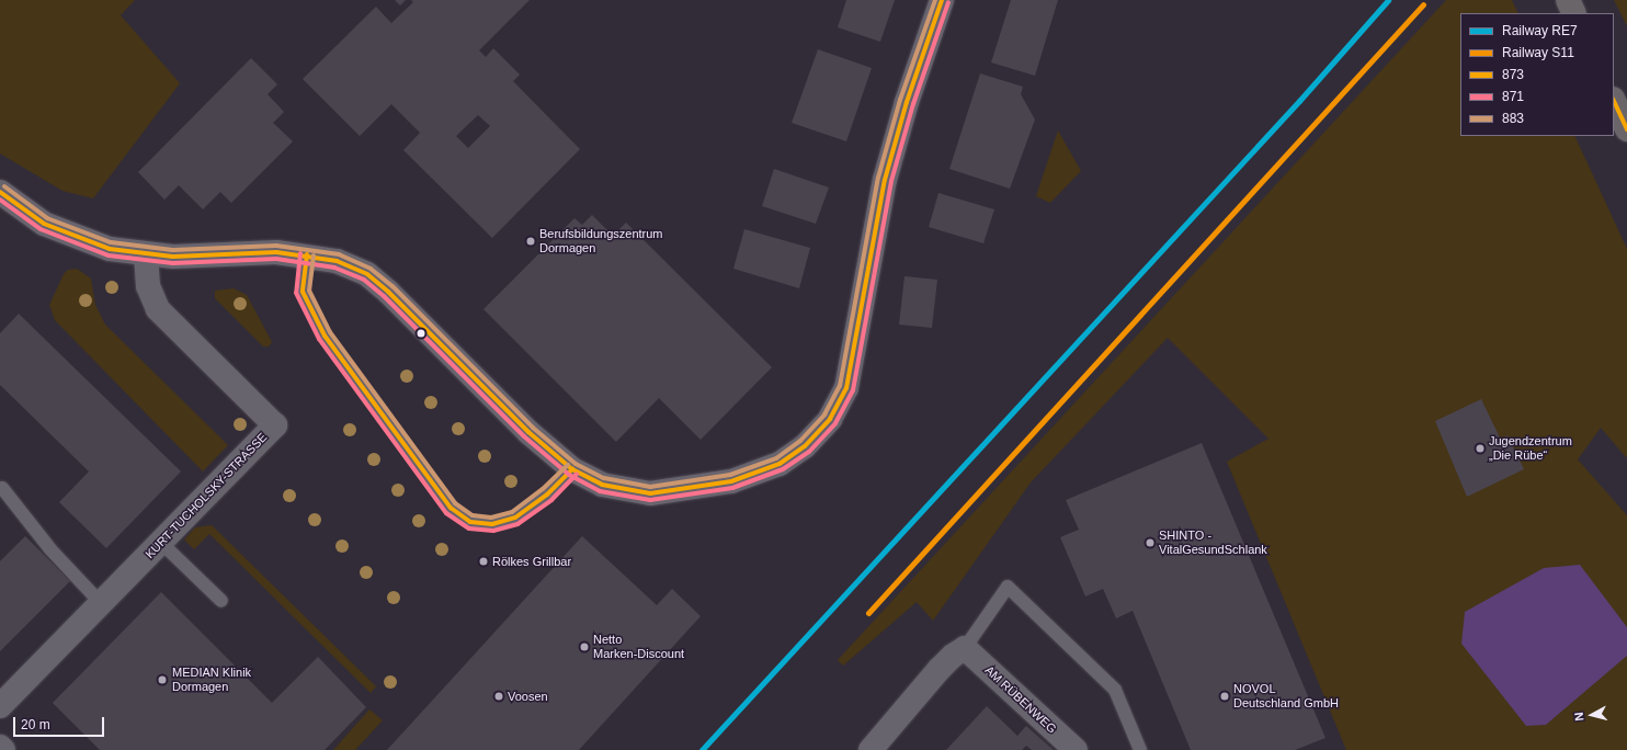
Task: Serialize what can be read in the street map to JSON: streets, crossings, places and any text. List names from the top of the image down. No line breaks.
{"streets":{"street":["KURT-TUCHOLSKY-STRASSE","AM RÜBENWEG"]},"places":["Berufsbildungszentrum Dormagen","Jugendzentrum „Die Rübe“","SHINTO - VitalGesundSchlank","Rölkes Grillbar","Netto Marken-Discount","MEDIAN Klinik Dormagen","Voosen","NOVOL Deutschland GmbH"],"lines":["rail line RE7","transit line 873","transit line 883","transit line 871","rail line S11"],"legend":["Railway RE7","Railway S11","873","871","883"],"scale_bar":"20 m","north":"left"}
